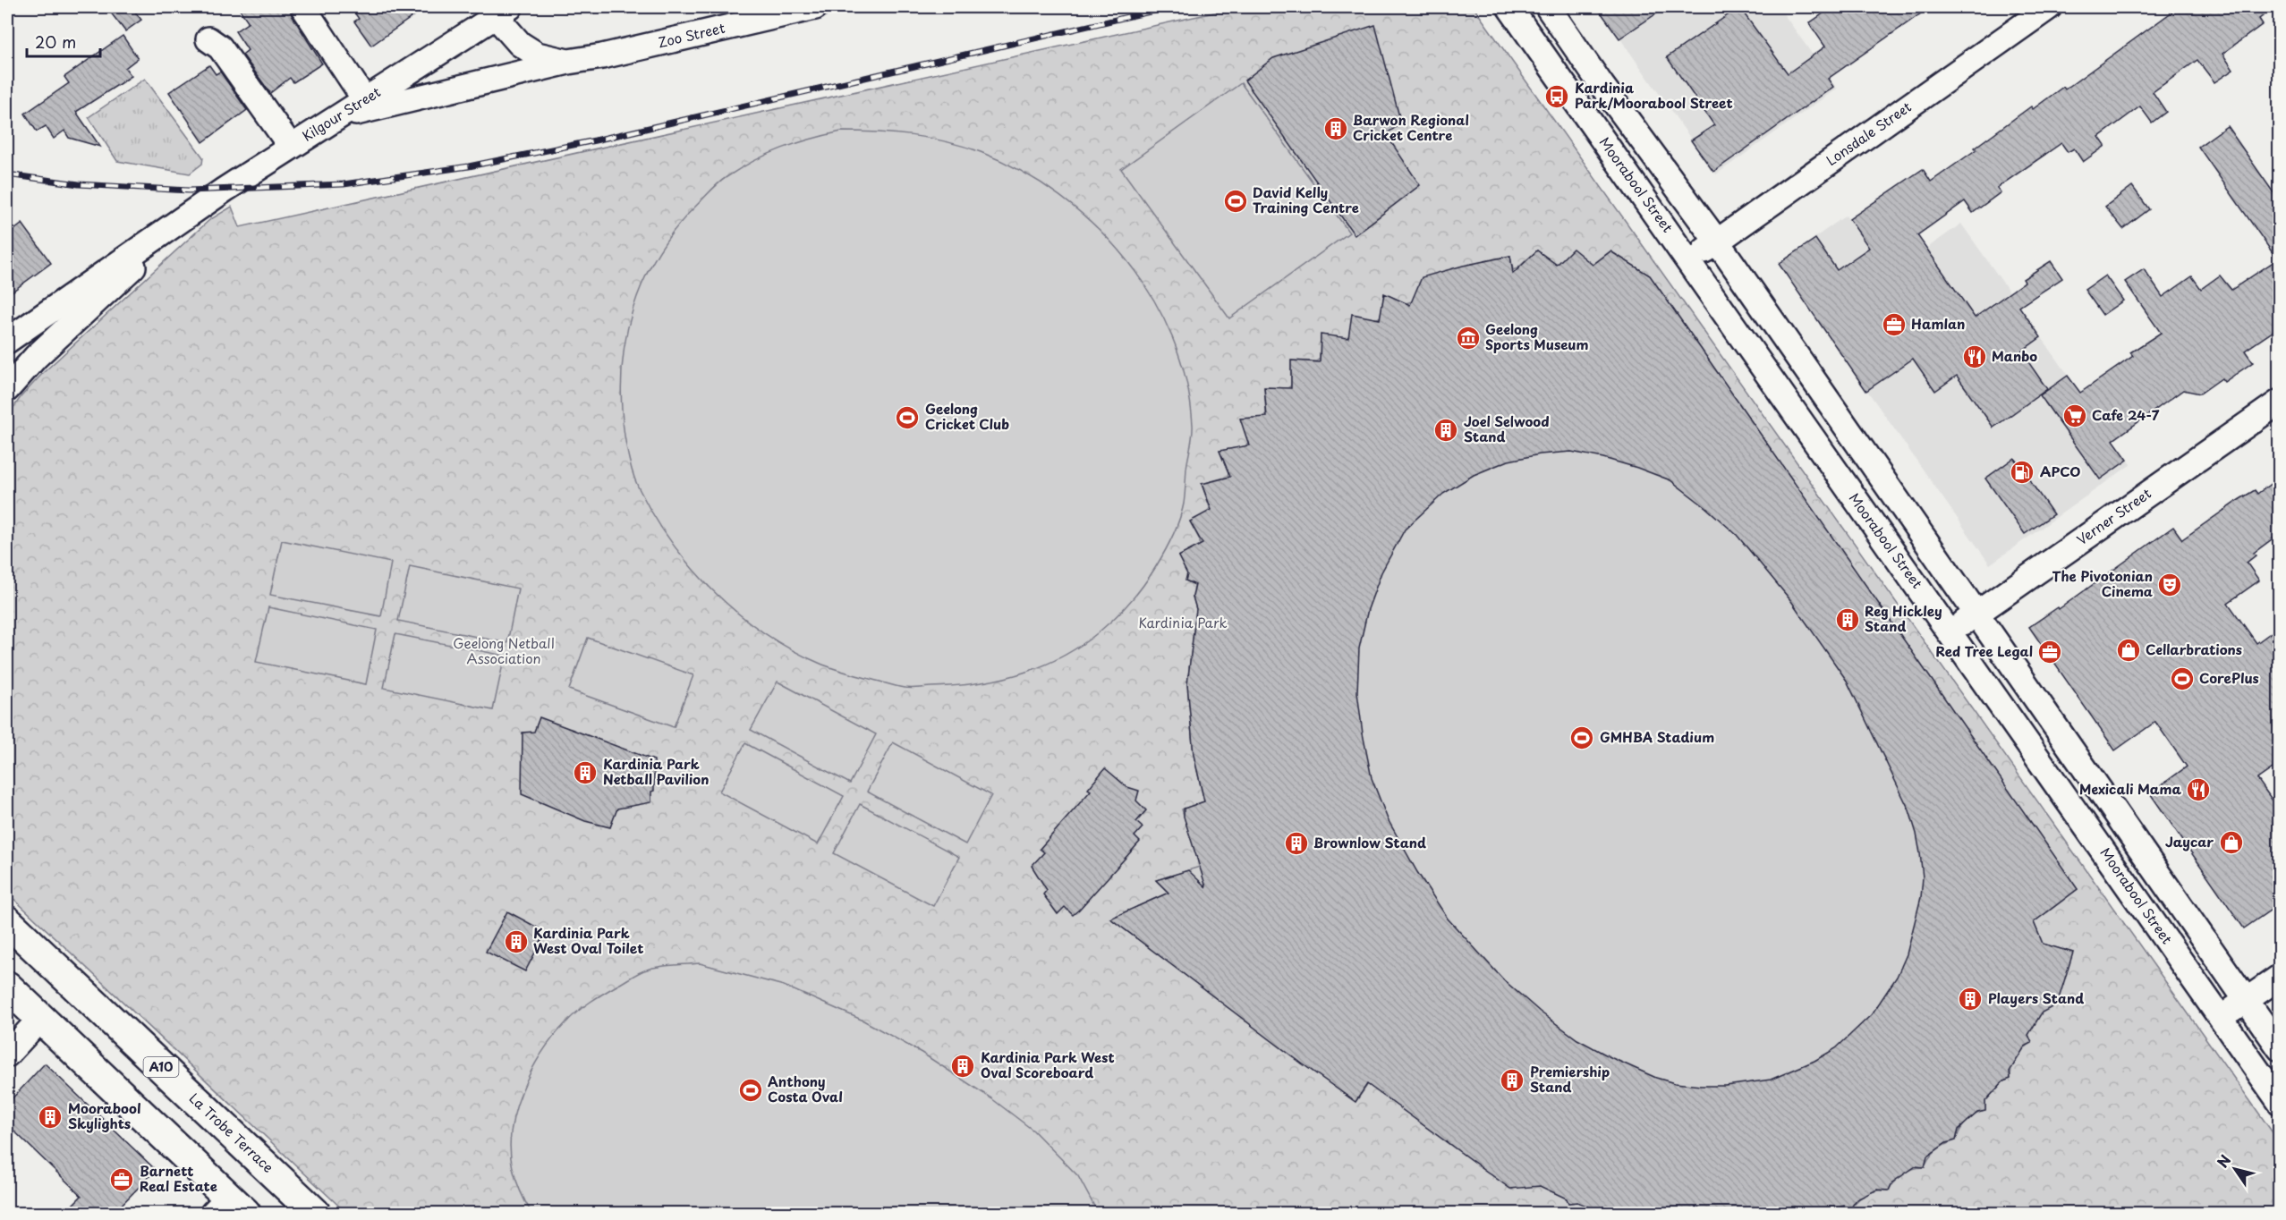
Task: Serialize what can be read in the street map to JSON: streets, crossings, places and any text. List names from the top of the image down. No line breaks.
{"streets":{"highway":["A10","La Trobe Terrace"],"street":["Zoo Street","Kilgour Street","Lonsdale Street","Moorabool Street","Verner Street"]},"crossings":[["Zoo Street","Kilgour Street"],["Lonsdale Street","Moorabool Street"],["Moorabool Street","Verner Street"]],"parks":["Kardinia Park","Geelong Netball Association"],"places":{"bus stop":["Kardinia Park/Moorabool Street"],"building":["Barwon Regional Cricket Centre","Joel Selwood Stand","Reg Hickley Stand","Kardinia Park Netball Pavilion","Brownlow Stand","Kardinia Park West Oval Toilet","Players Stand","Kardinia Park West Oval Scoreboard","Premiership Stand","Moorabool Skylights"],"sports":["David Kelly Training Centre","Geelong Cricket Club","CorePlus","GMHBA Stadium","Anthony Costa Oval"],"office":["Hamlan","Red Tree Legal","Barnett Real Estate"],"museum":["Geelong Sports Museum"],"restaurant":["Manbo","Mexicali Mama"],"supermarket":["Cafe 24-7"],"fuel station":["APCO"],"theatre":["The Pivotonian Cinema"],"shop":["Cellarbrations","Jaycar"]},"scale_bar":"20 m","north":"top left"}
